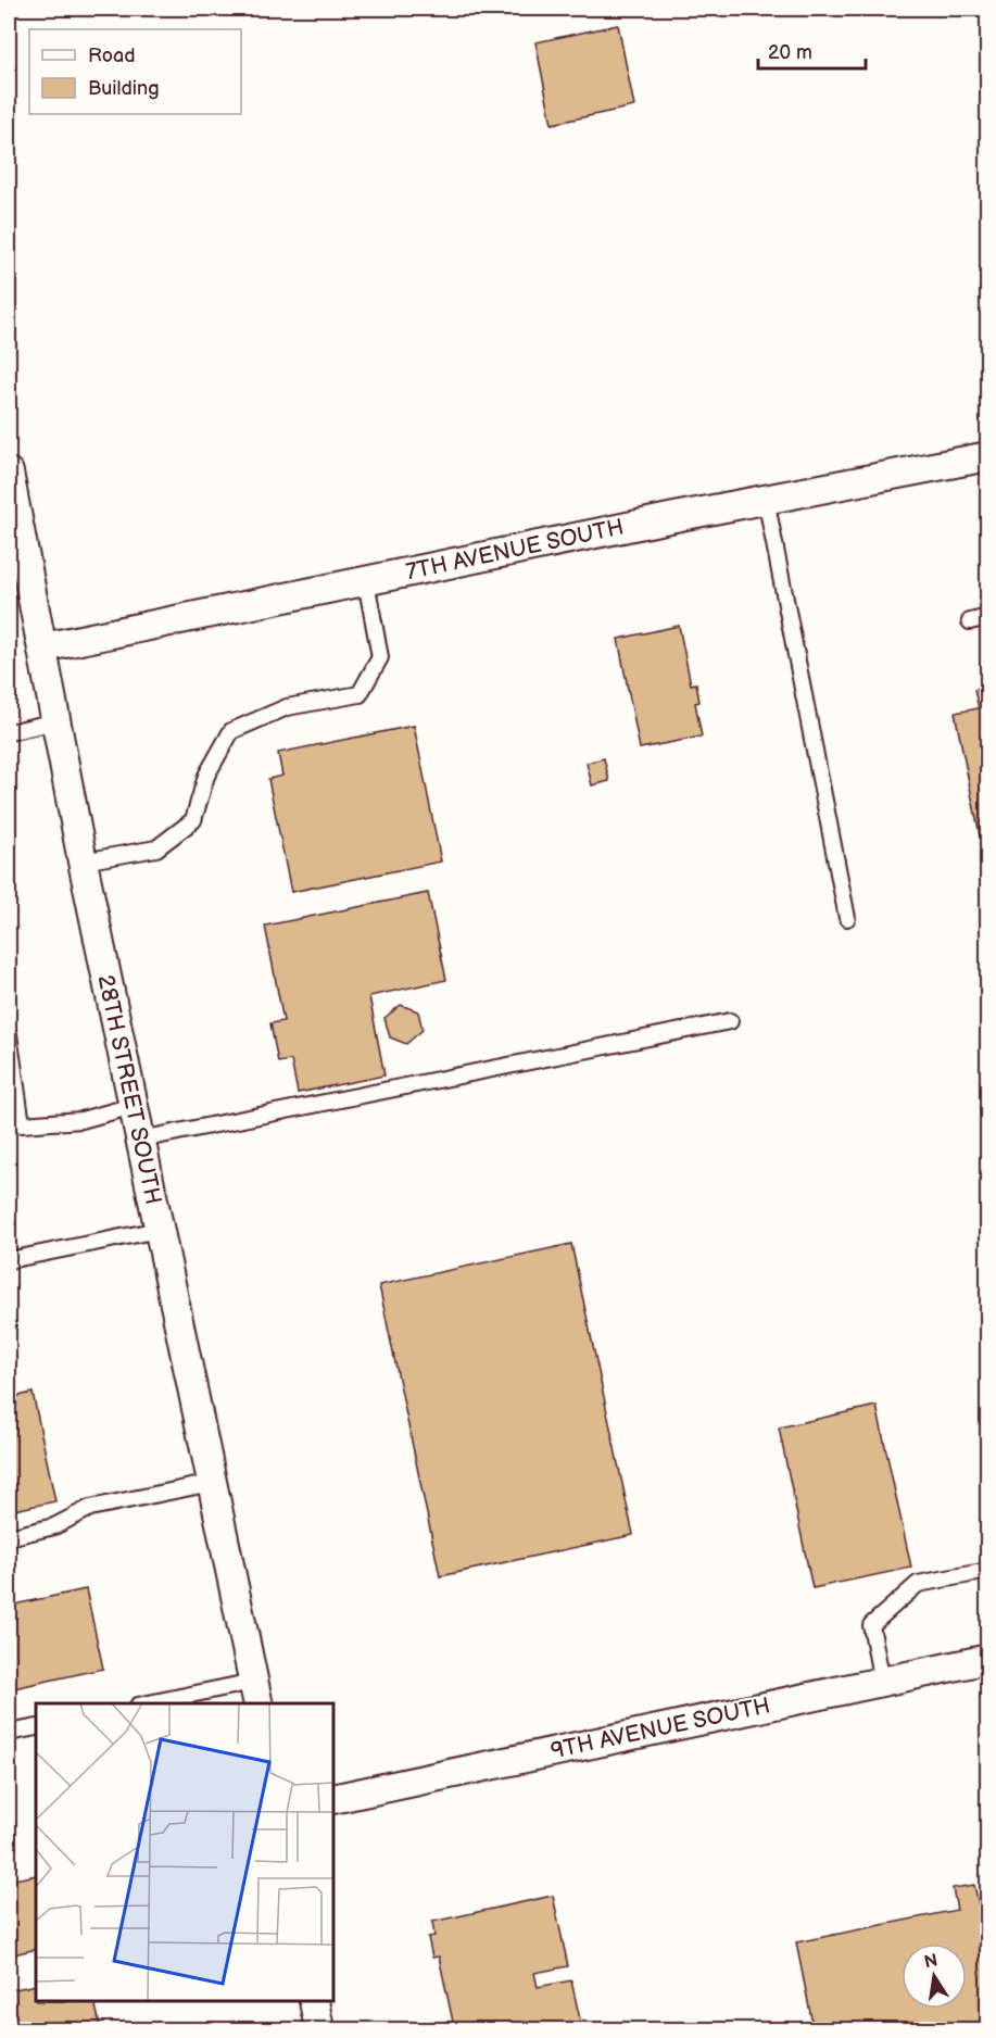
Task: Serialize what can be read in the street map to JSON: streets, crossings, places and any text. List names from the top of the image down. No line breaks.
{"streets":{"street":["7TH AVENUE SOUTH","28TH STREET SOUTH","9TH AVENUE SOUTH"]},"crossings":[["7TH AVENUE SOUTH","28TH STREET SOUTH"]],"legend":["Road","Building"],"scale_bar":"20 m","north":"top"}
